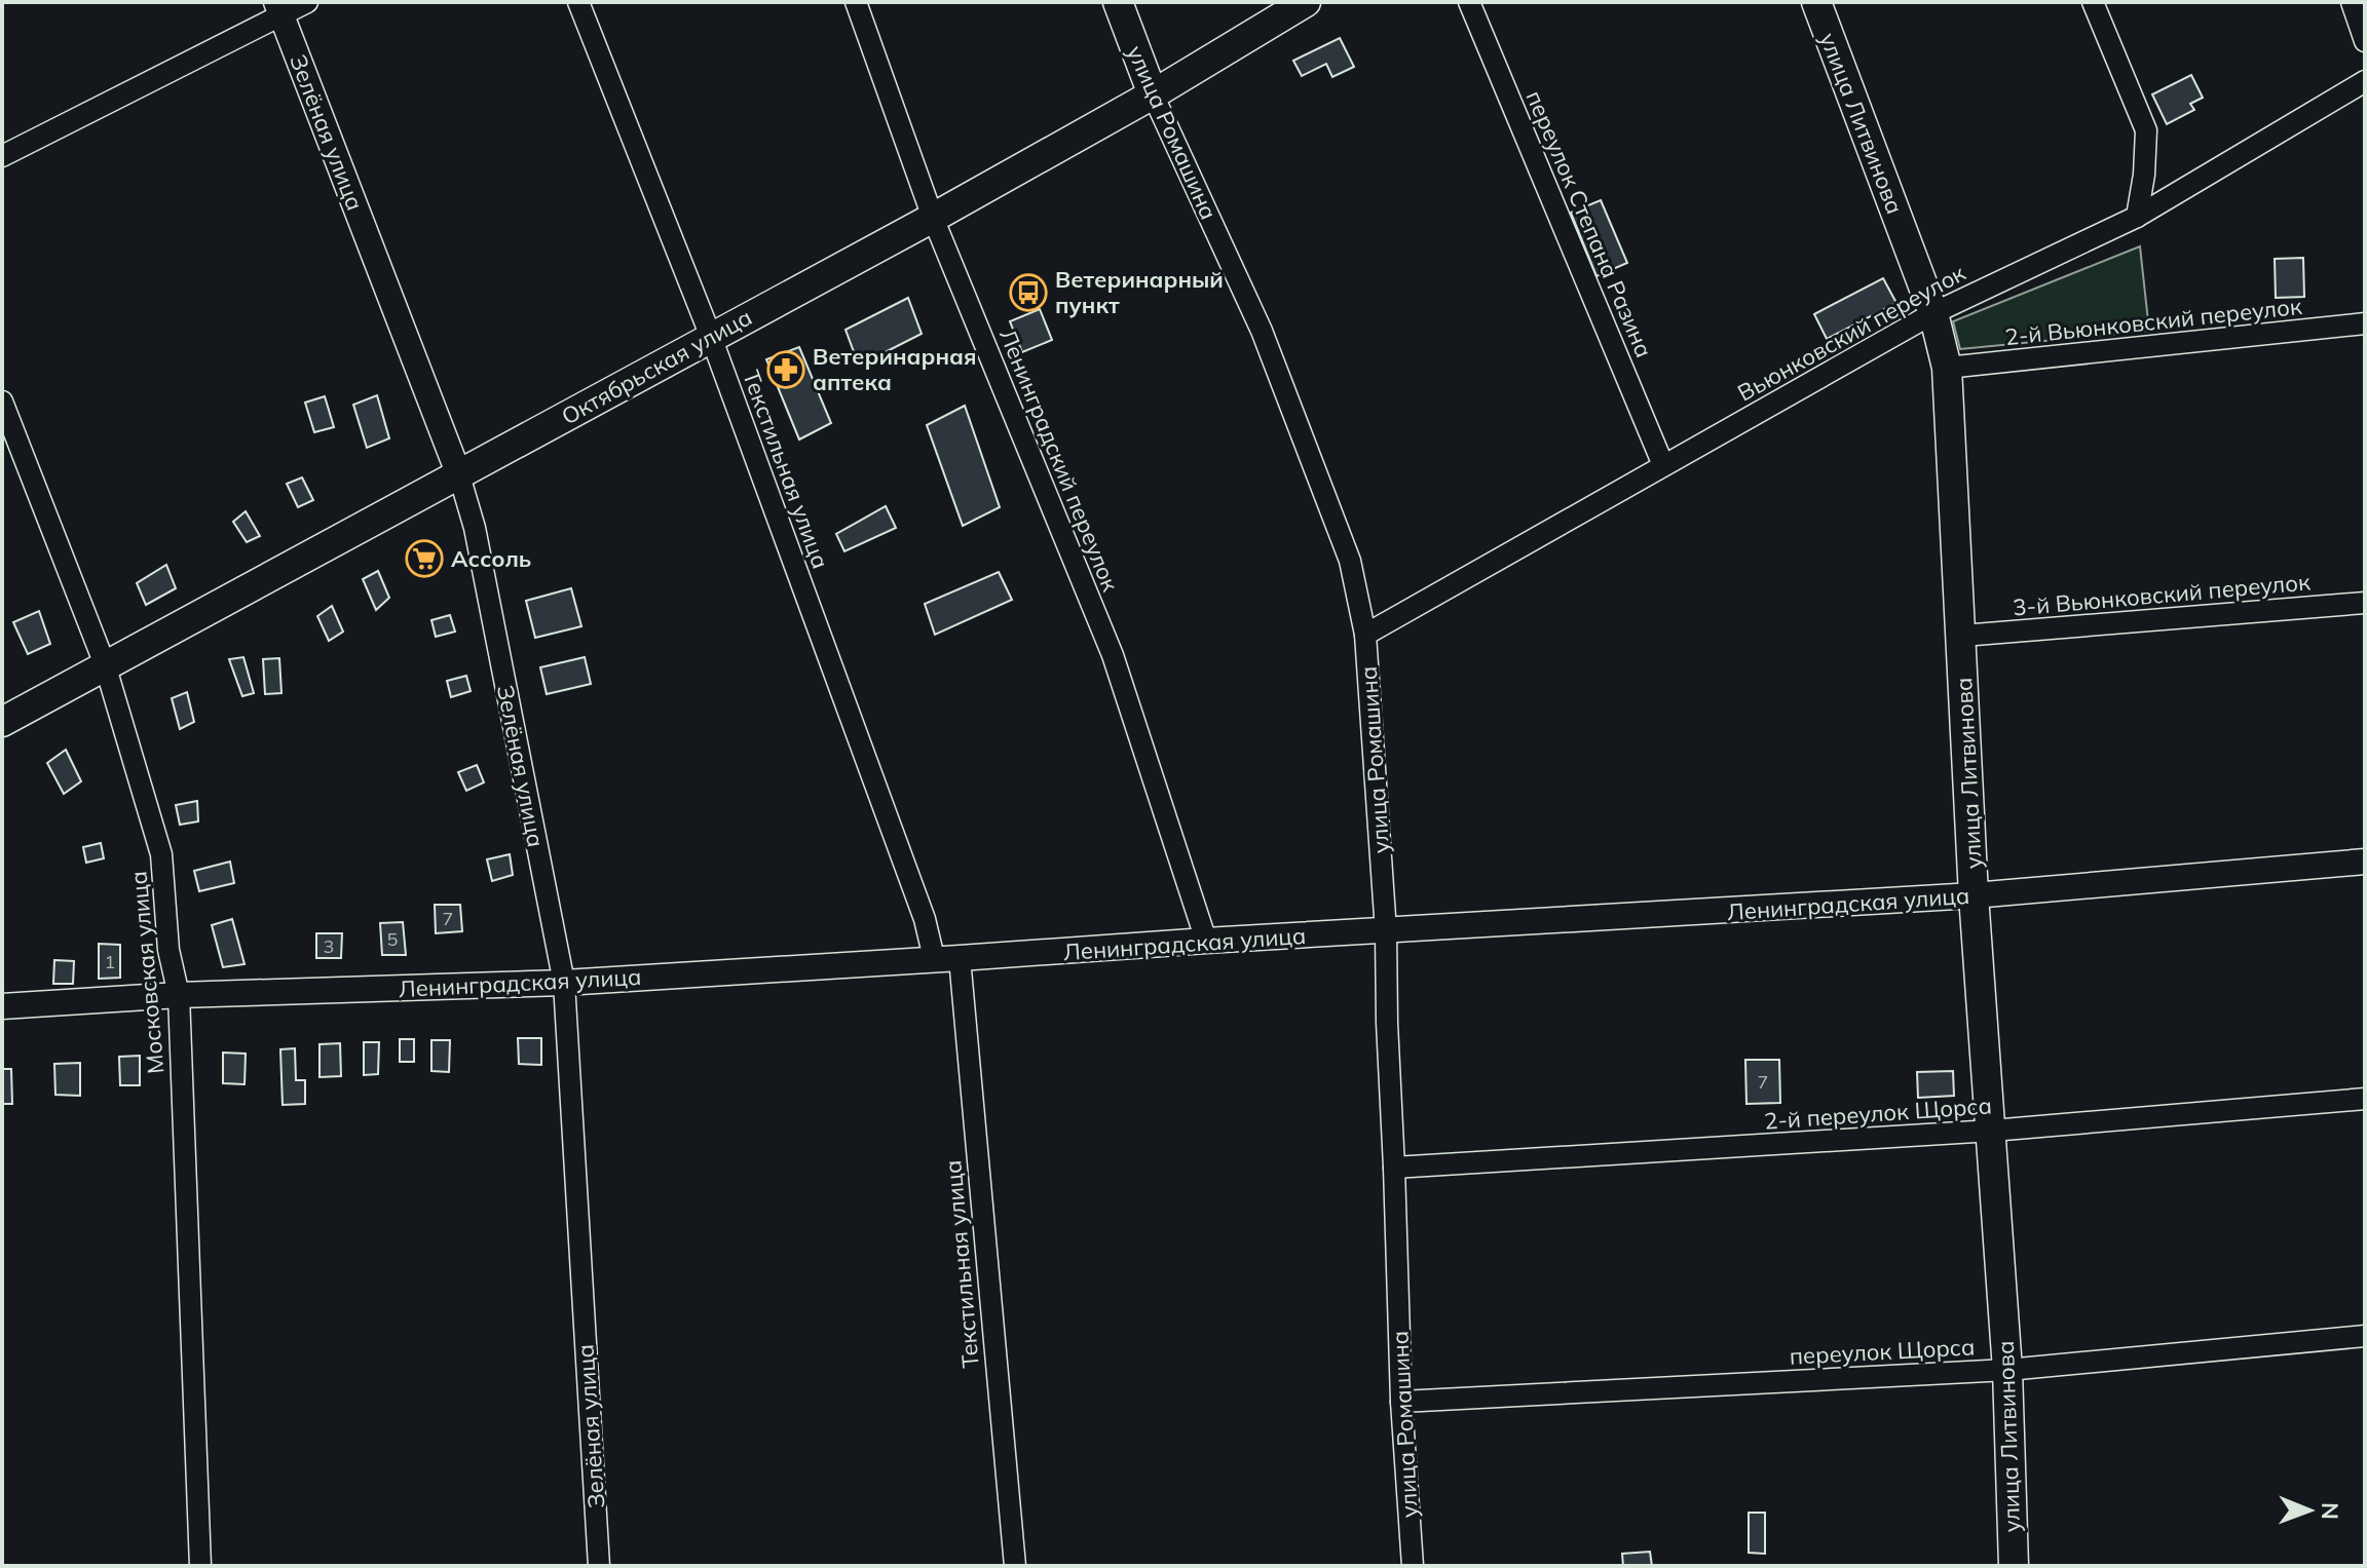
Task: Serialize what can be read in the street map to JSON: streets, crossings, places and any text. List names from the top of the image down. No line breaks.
{"streets":{"main road":["улица Литвинова","улица Ромашина","Октябрьская улица"],"street":["Зелёная улица","переулок Степана Разина","2-й Вьюнковский переулок","Вьюнковский переулок","Ленинградский переулок","Текстильная улица","3-й Вьюнковский переулок","Ленинградская улица","Московская улица","2-й переулок Щорса","переулок Щорса"]},"crossings":[["улица Литвинова","2-й Вьюнковский переулок"],["улица Литвинова","Вьюнковский переулок"],["улица Литвинова","3-й Вьюнковский переулок"],["улица Литвинова","Ленинградская улица"],["улица Литвинова","2-й переулок Щорса"],["улица Литвинова","переулок Щорса"],["Зелёная улица","Октябрьская улица"],["Зелёная улица","Ленинградская улица"],["улица Ромашина","Вьюнковский переулок"],["улица Ромашина","Октябрьская улица"],["улица Ромашина","Ленинградская улица"],["улица Ромашина","2-й переулок Щорса"],["улица Ромашина","переулок Щорса"],["переулок Степана Разина","Вьюнковский переулок"],["Октябрьская улица","Ленинградский переулок"],["Октябрьская улица","Текстильная улица"],["Октябрьская улица","Московская улица"],["Ленинградский переулок","Ленинградская улица"],["Текстильная улица","Ленинградская улица"],["Ленинградская улица","Московская улица"]],"places":{"bus stop":["Ветеринарный пункт"],"pharmacy":["Ветеринарная аптека"],"supermarket":["Ассоль"]},"house_numbers":["7","5","3","1","7"],"north":"right"}
